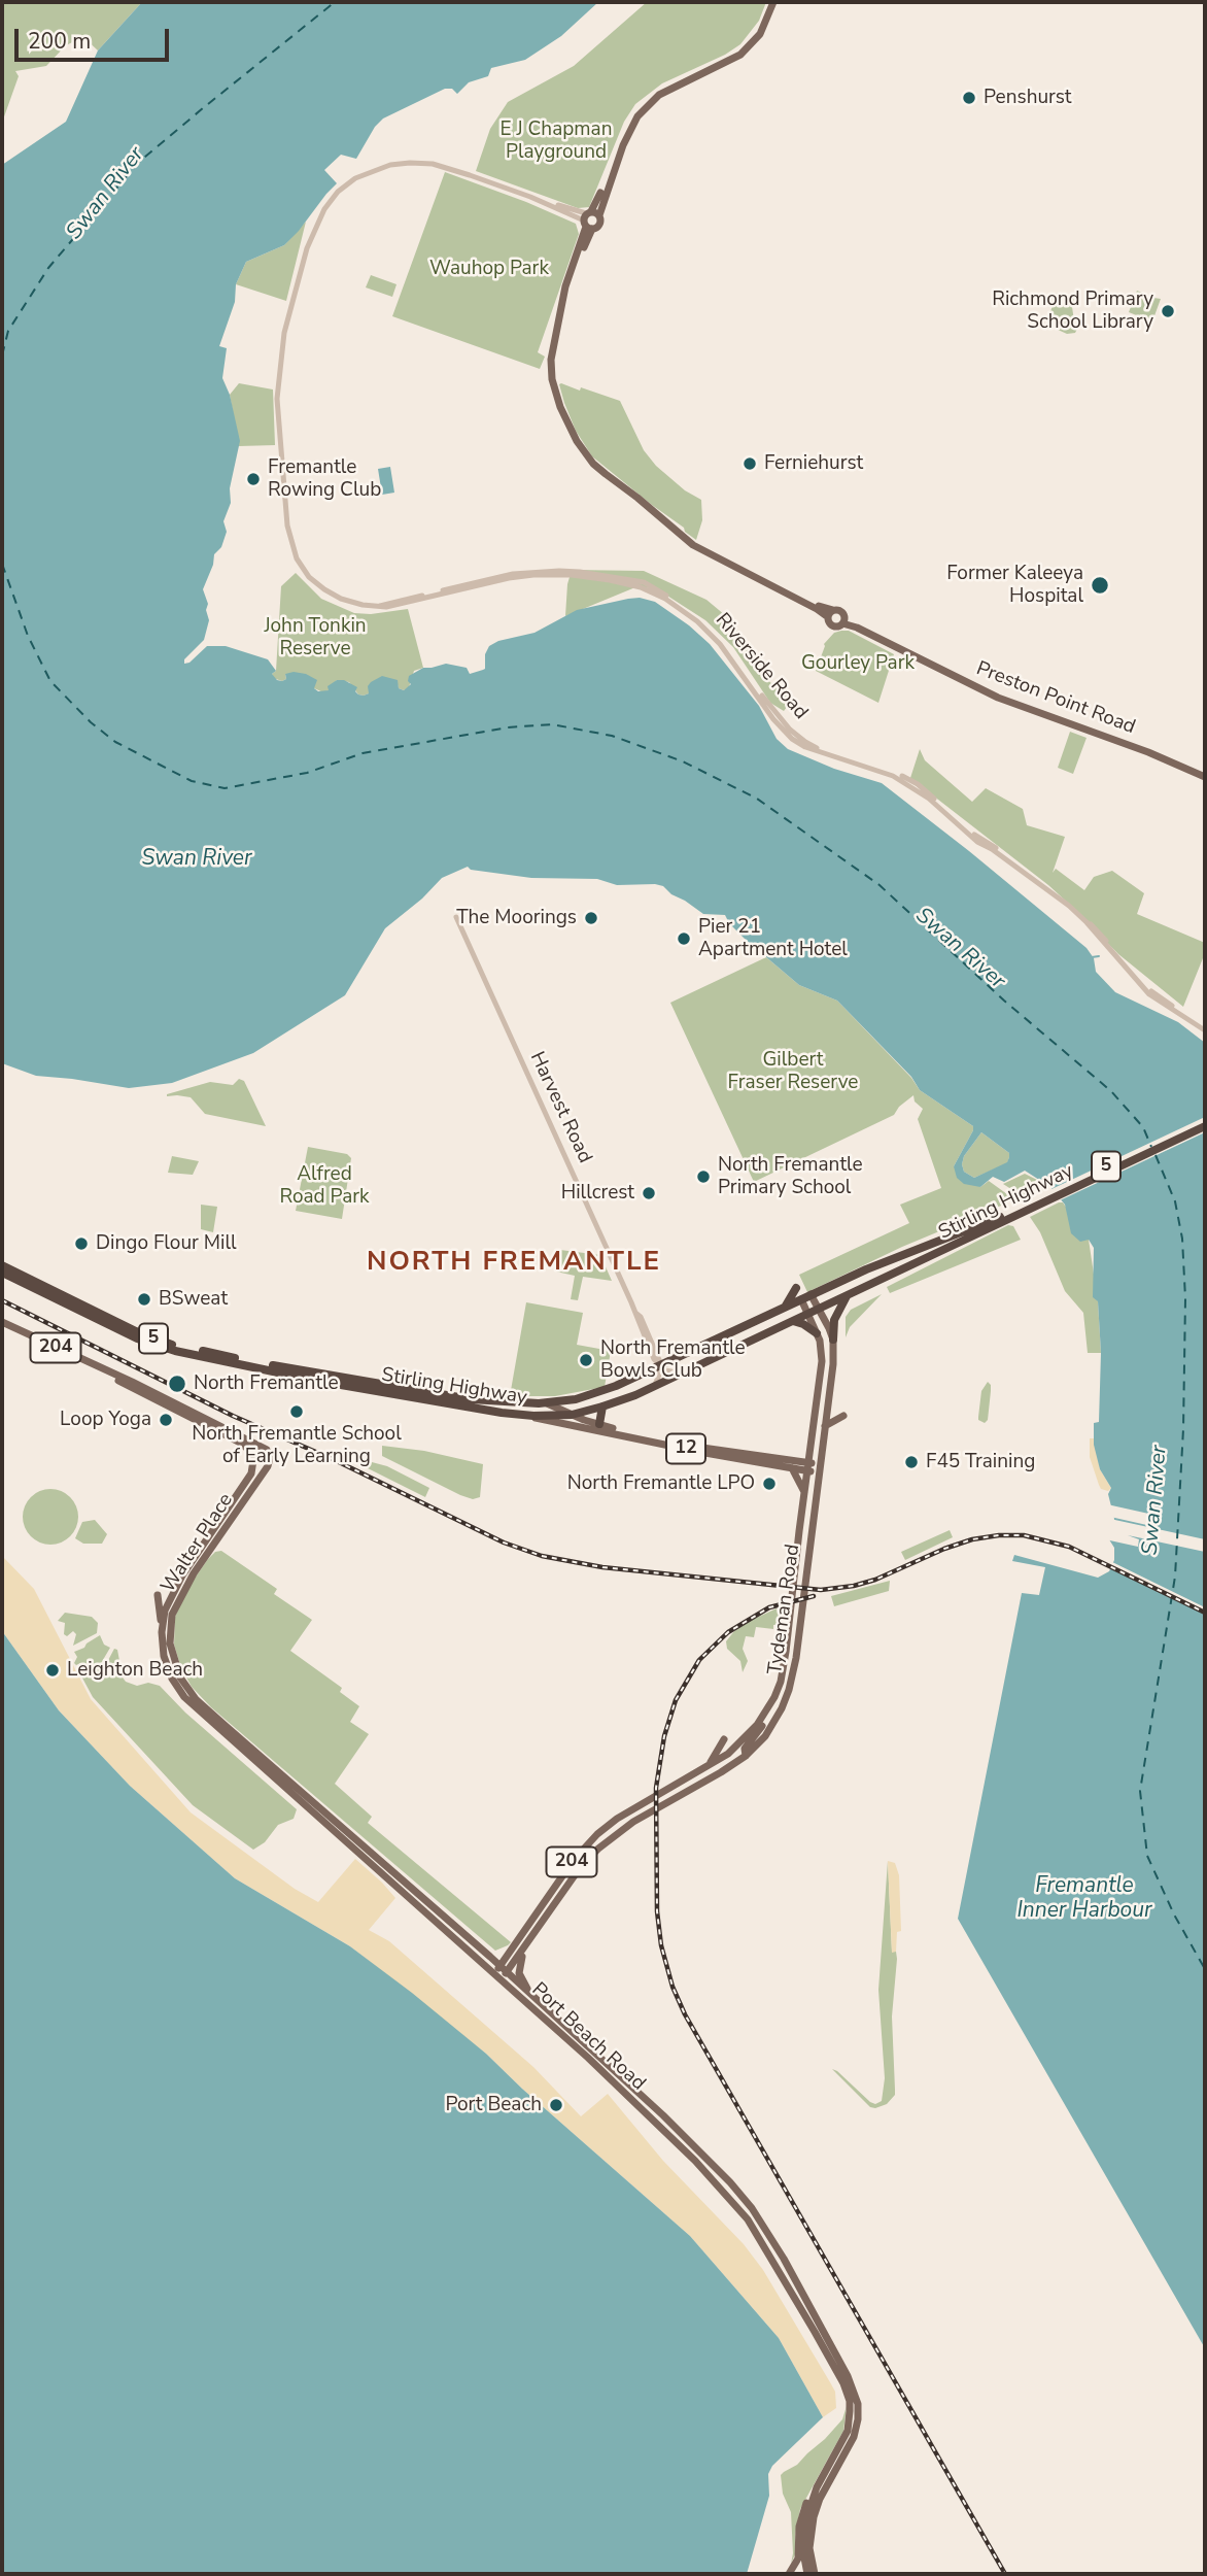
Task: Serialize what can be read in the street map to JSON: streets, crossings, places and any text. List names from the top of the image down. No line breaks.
{"streets":{"highway":["5","Stirling Highway"],"main road":["Preston Point Road","204","12","Walter Place","Tydeman Road","Port Beach Road"],"street":["Riverside Road","Harvest Road"]},"crossings":[["Riverside Road","Preston Point Road"],["Harvest Road","Stirling Highway"],["Stirling Highway","12"],["Stirling Highway","Tydeman Road"],["204","Walter Place"],["12","Tydeman Road"],["Walter Place","Port Beach Road"],["Tydeman Road","Port Beach Road"]],"districts":["NORTH FREMANTLE"],"water":["Swan River","Fremantle Inner Harbour"],"parks":["E J Chapman Playground","Wauhop Park","John Tonkin Reserve","Gourley Park","Gilbert Fraser Reserve","Alfred Road Park"],"places":["Penshurst","Richmond Primary School Library","Ferniehurst","Fremantle Rowing Club","Former Kaleeya Hospital","The Moorings","Pier 21 Apartment Hotel","North Fremantle Primary School","Hillcrest","Dingo Flour Mill","BSweat","North Fremantle Bowls Club","North Fremantle","North Fremantle School of Early Learning","Loop Yoga","F45 Training","North Fremantle LPO","Leighton Beach","Port Beach"],"scale_bar":"200 m"}
